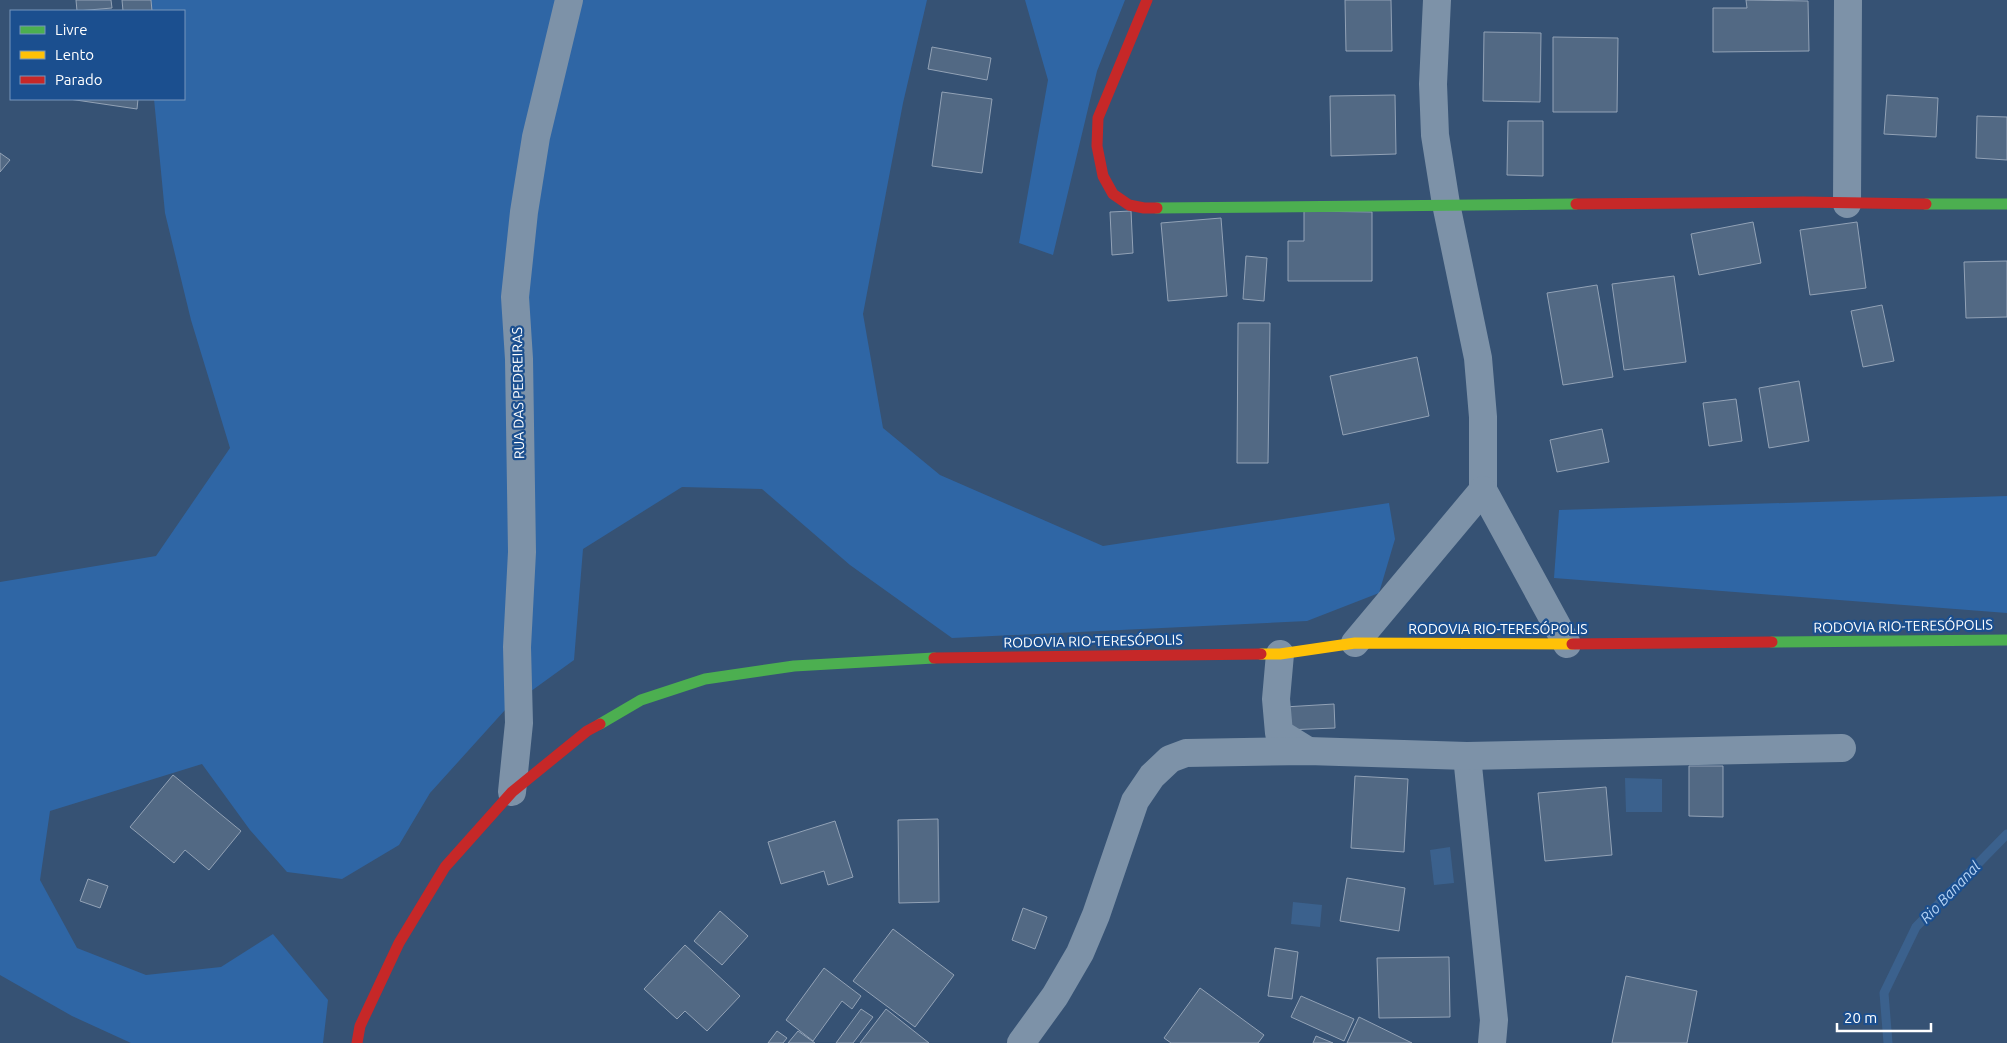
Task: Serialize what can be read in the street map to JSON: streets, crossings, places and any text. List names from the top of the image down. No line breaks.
{"streets":{"main road":["RODOVIA RIO-TERESÓPOLIS"],"street":["RUA DAS PEDREIRAS"]},"crossings":[["RUA DAS PEDREIRAS","RODOVIA RIO-TERESÓPOLIS"]],"water":["Rio Bananal"],"legend":["Livre","Lento","Parado"],"scale_bar":"20 m"}
